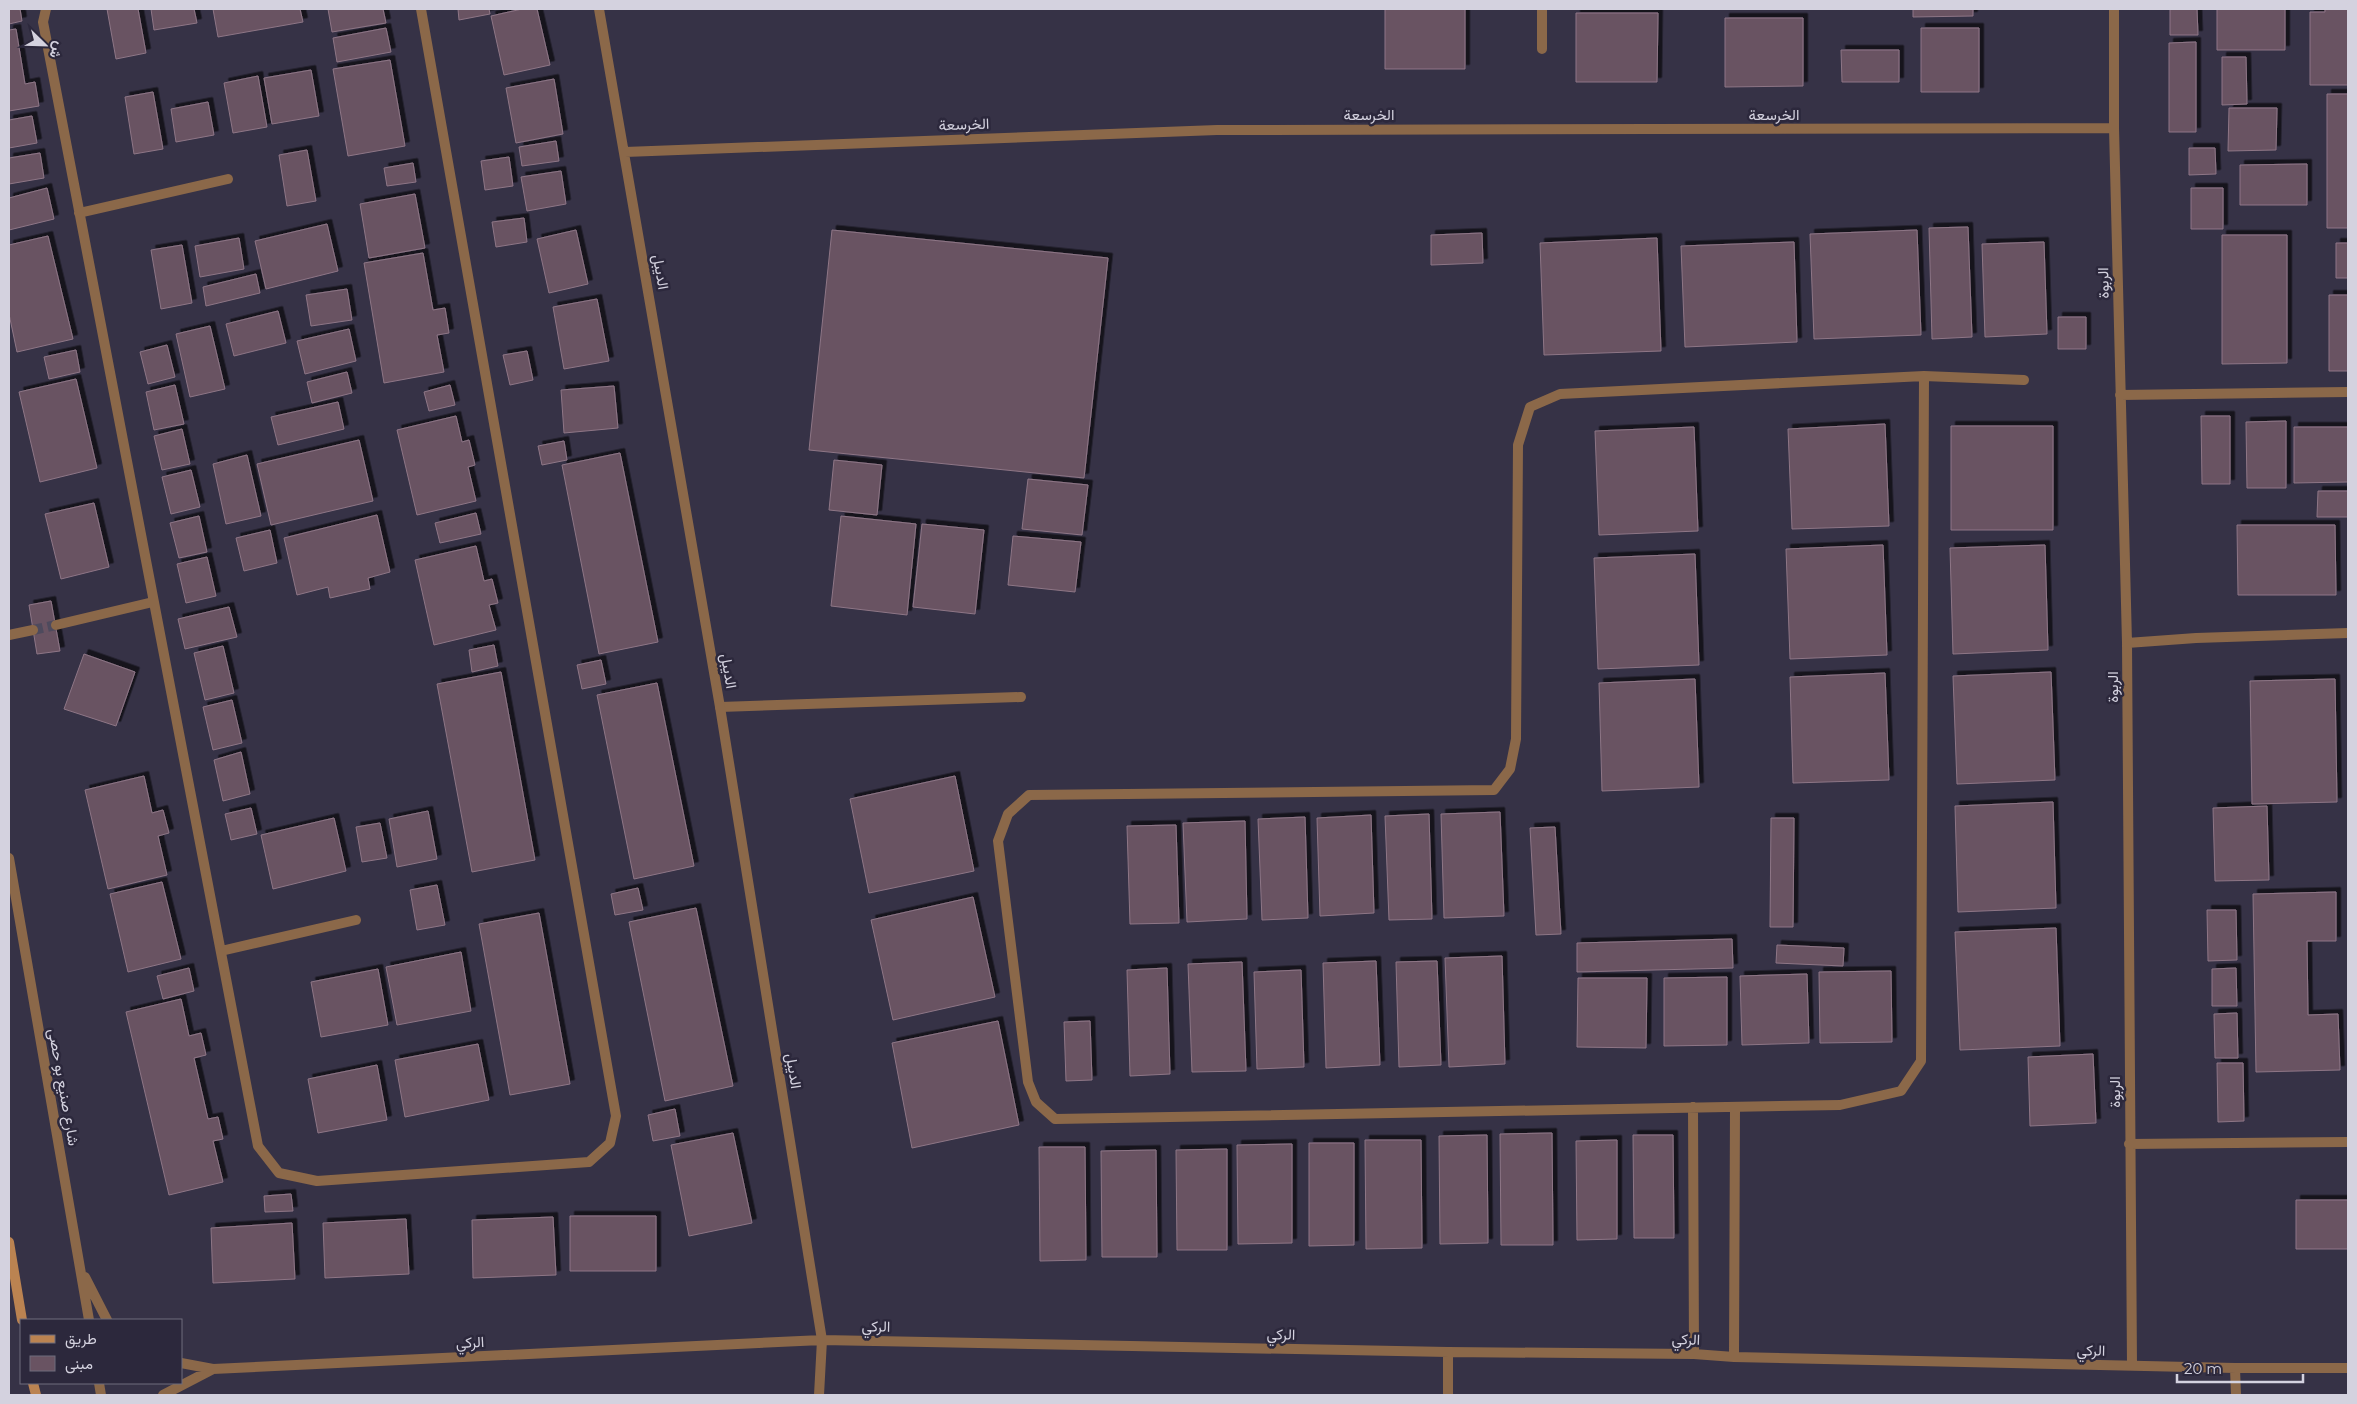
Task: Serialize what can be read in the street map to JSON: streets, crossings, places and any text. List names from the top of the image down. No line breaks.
{"streets":{"street":["الخرسعة","الديبل","الربوة","شارع صنيع بو حصى","الركي"]},"crossings":[["الخرسعة","الديبل"],["الخرسعة","الربوة"],["الديبل","الركي"],["الربوة","الركي"]],"legend":["طريق","مبنى"],"scale_bar":"20 m","north":"bottom right"}
